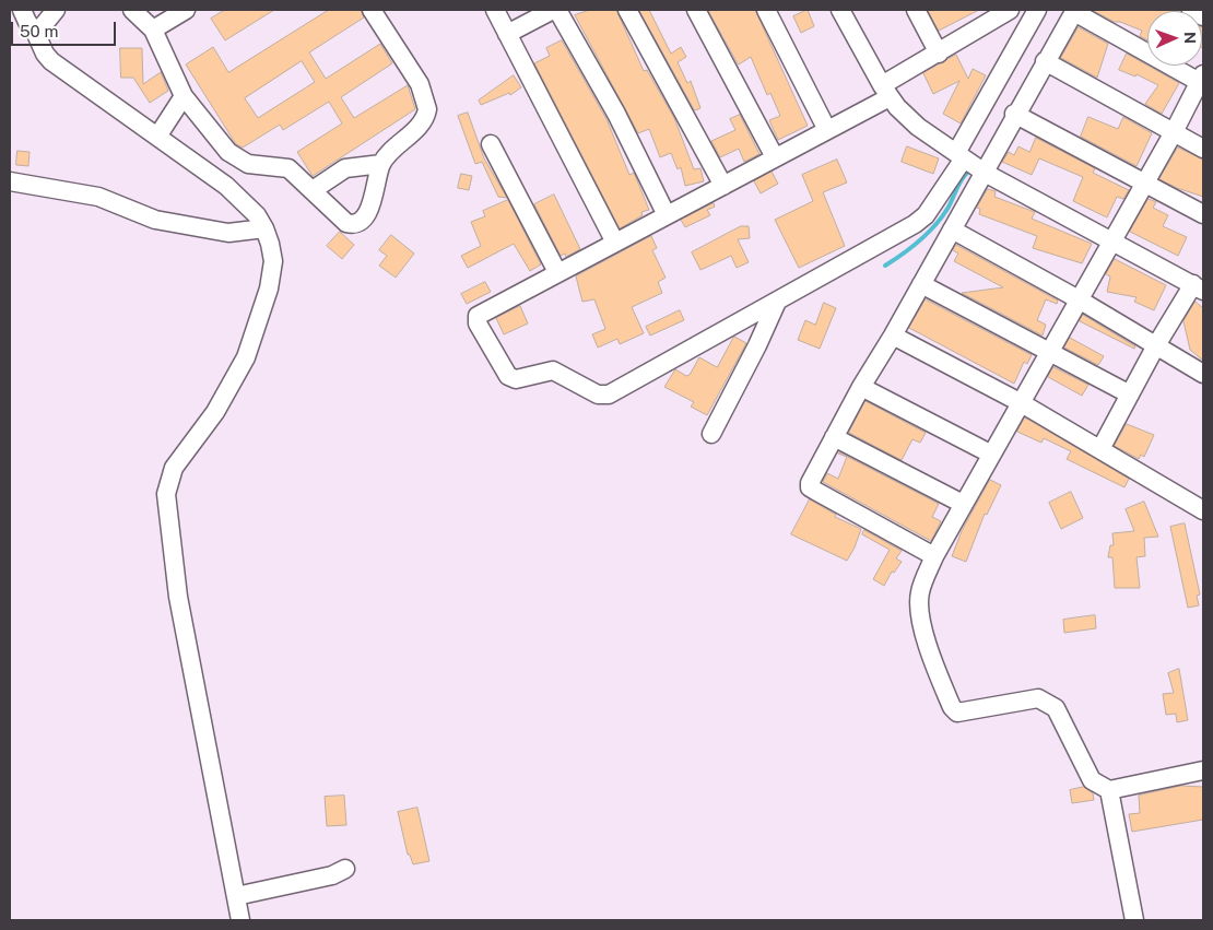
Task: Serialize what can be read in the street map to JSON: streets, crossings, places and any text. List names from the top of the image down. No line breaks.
{"scale_bar":"50 m","north":"right"}
